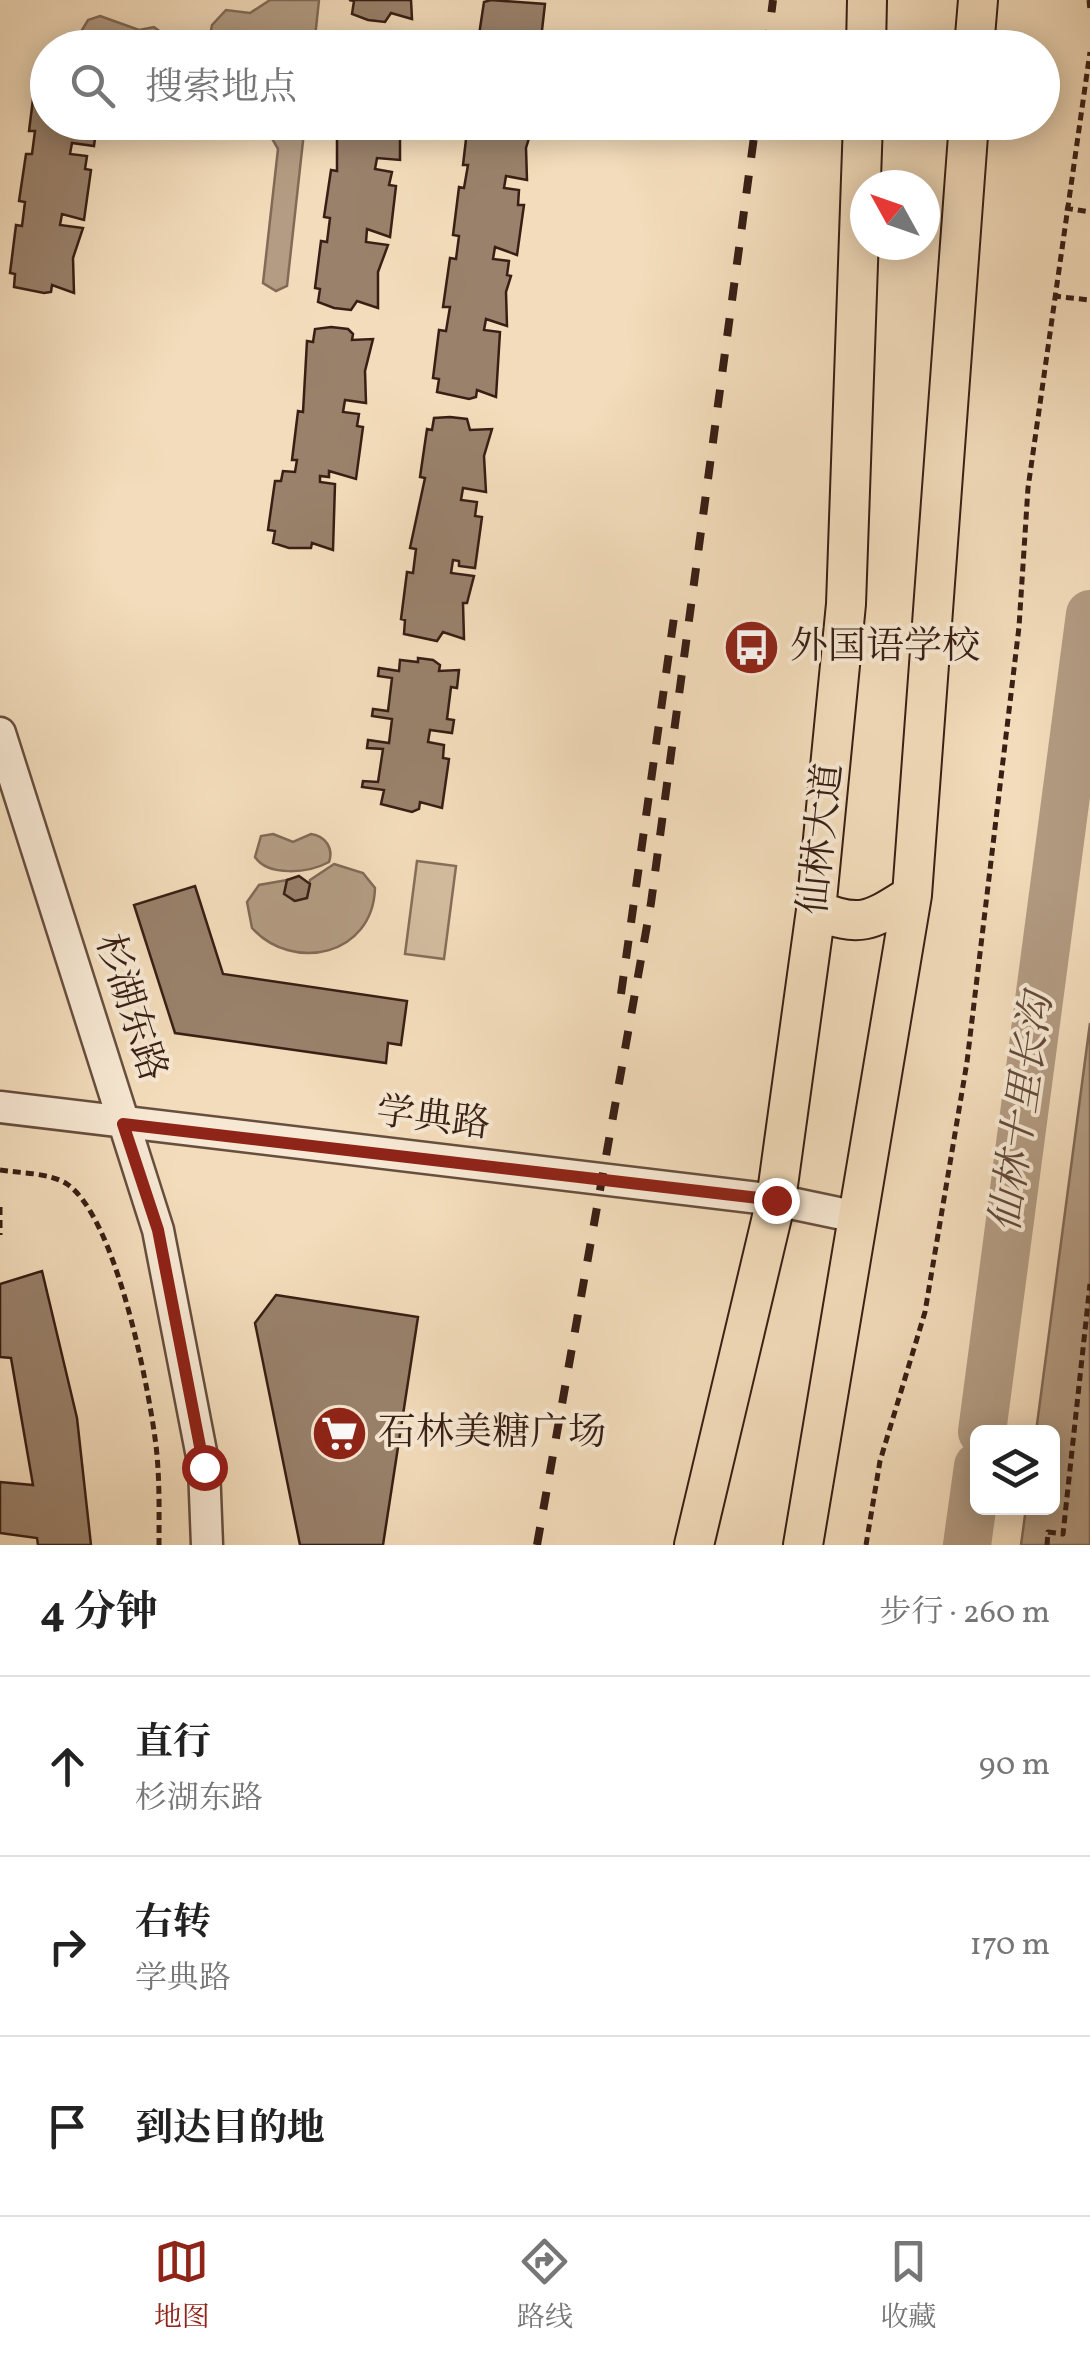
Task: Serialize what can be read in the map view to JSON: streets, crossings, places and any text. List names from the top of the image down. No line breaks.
{"streets":{"main road":["仙林大道"],"street":["杉湖东路","学典路"]},"crossings":[["仙林大道","学典路"],["杉湖东路","学典路"]],"water":["仙林十里长沟"],"places":{"bus stop":["外国语学校"],"supermarket":["石林美糖广场"]},"north":"top left","page":{"search":"搜索地点","heading":["4 分钟","步行 · 260 m"],"list":[["直行","杉湖东路","90 m"],["右转","学典路","170 m"],"到达目的地"],"nav":["地图","路线","收藏"]}}
